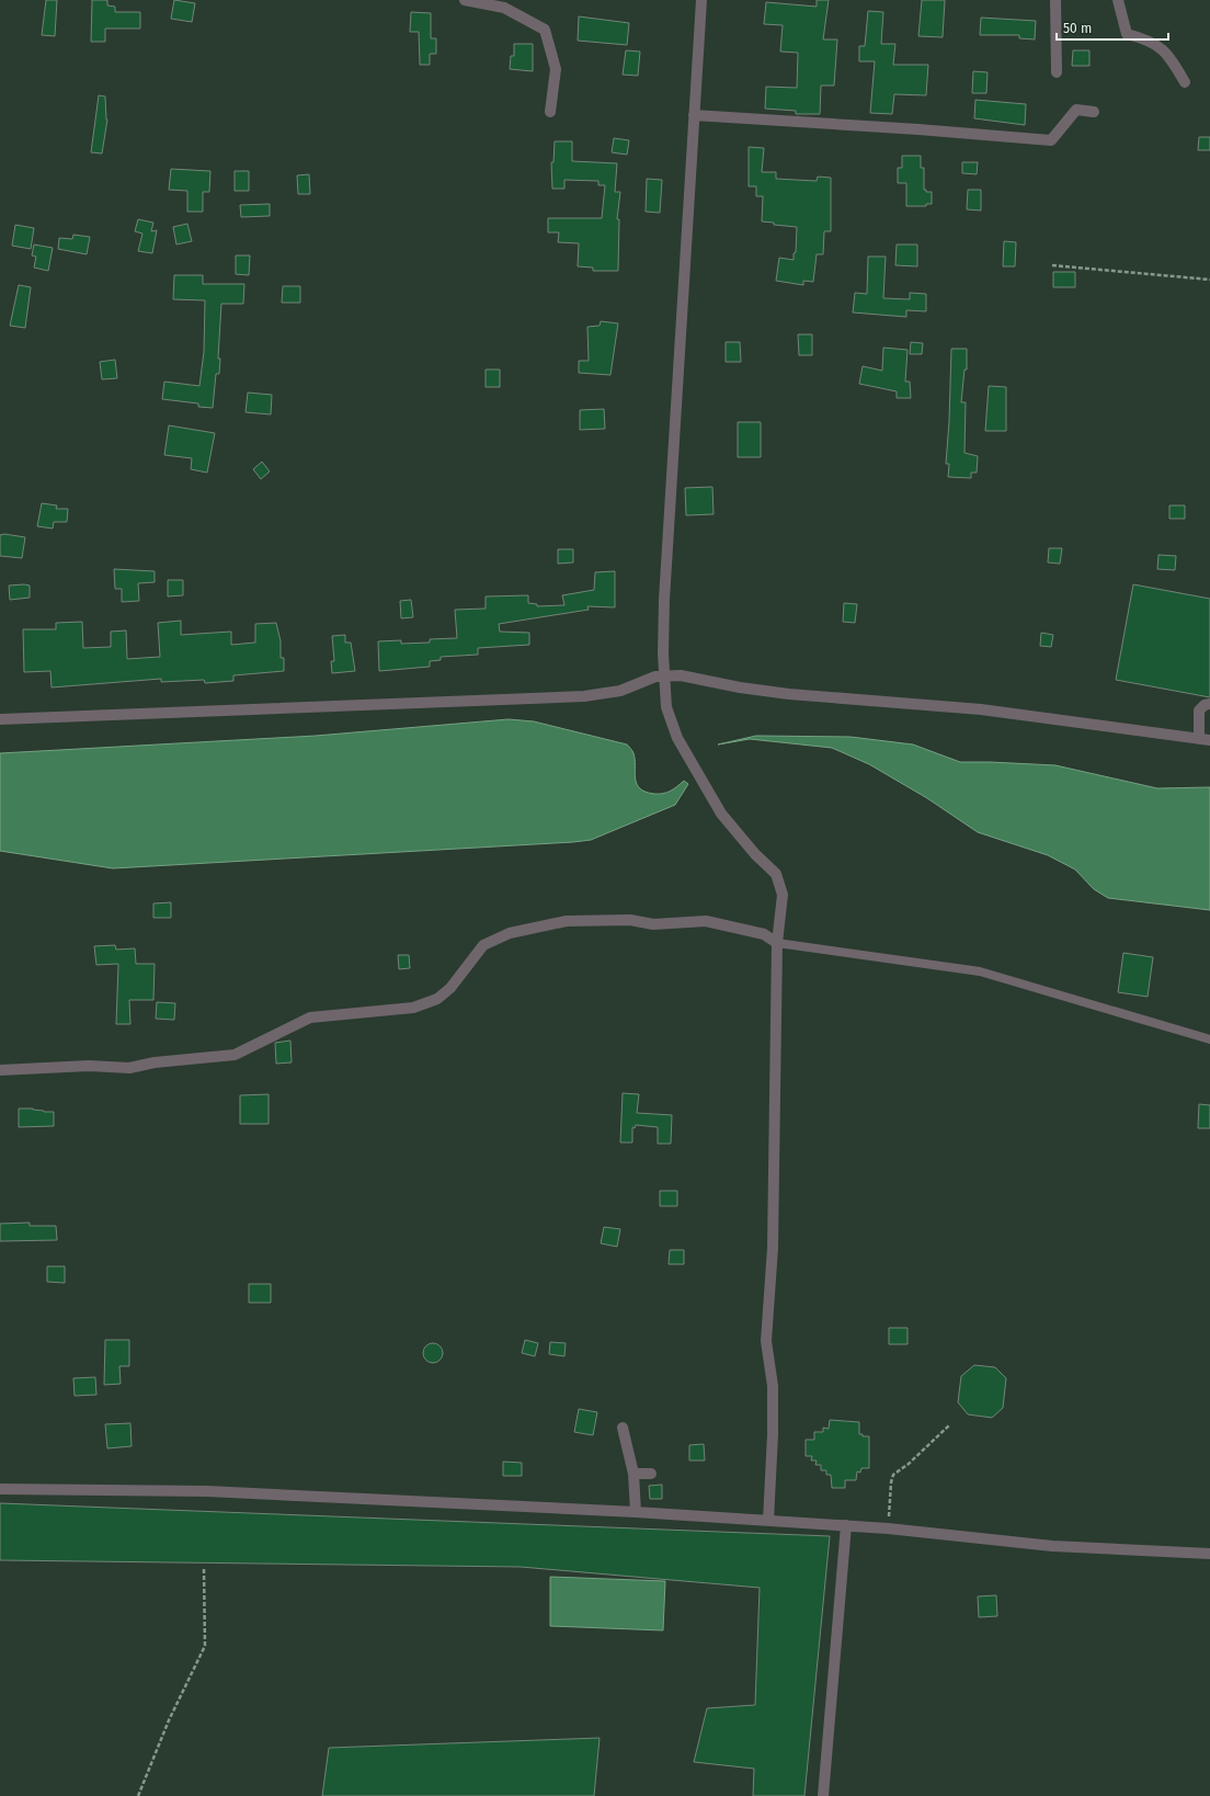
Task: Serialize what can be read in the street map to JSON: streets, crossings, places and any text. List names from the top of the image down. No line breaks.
{"scale_bar":"50 m"}
